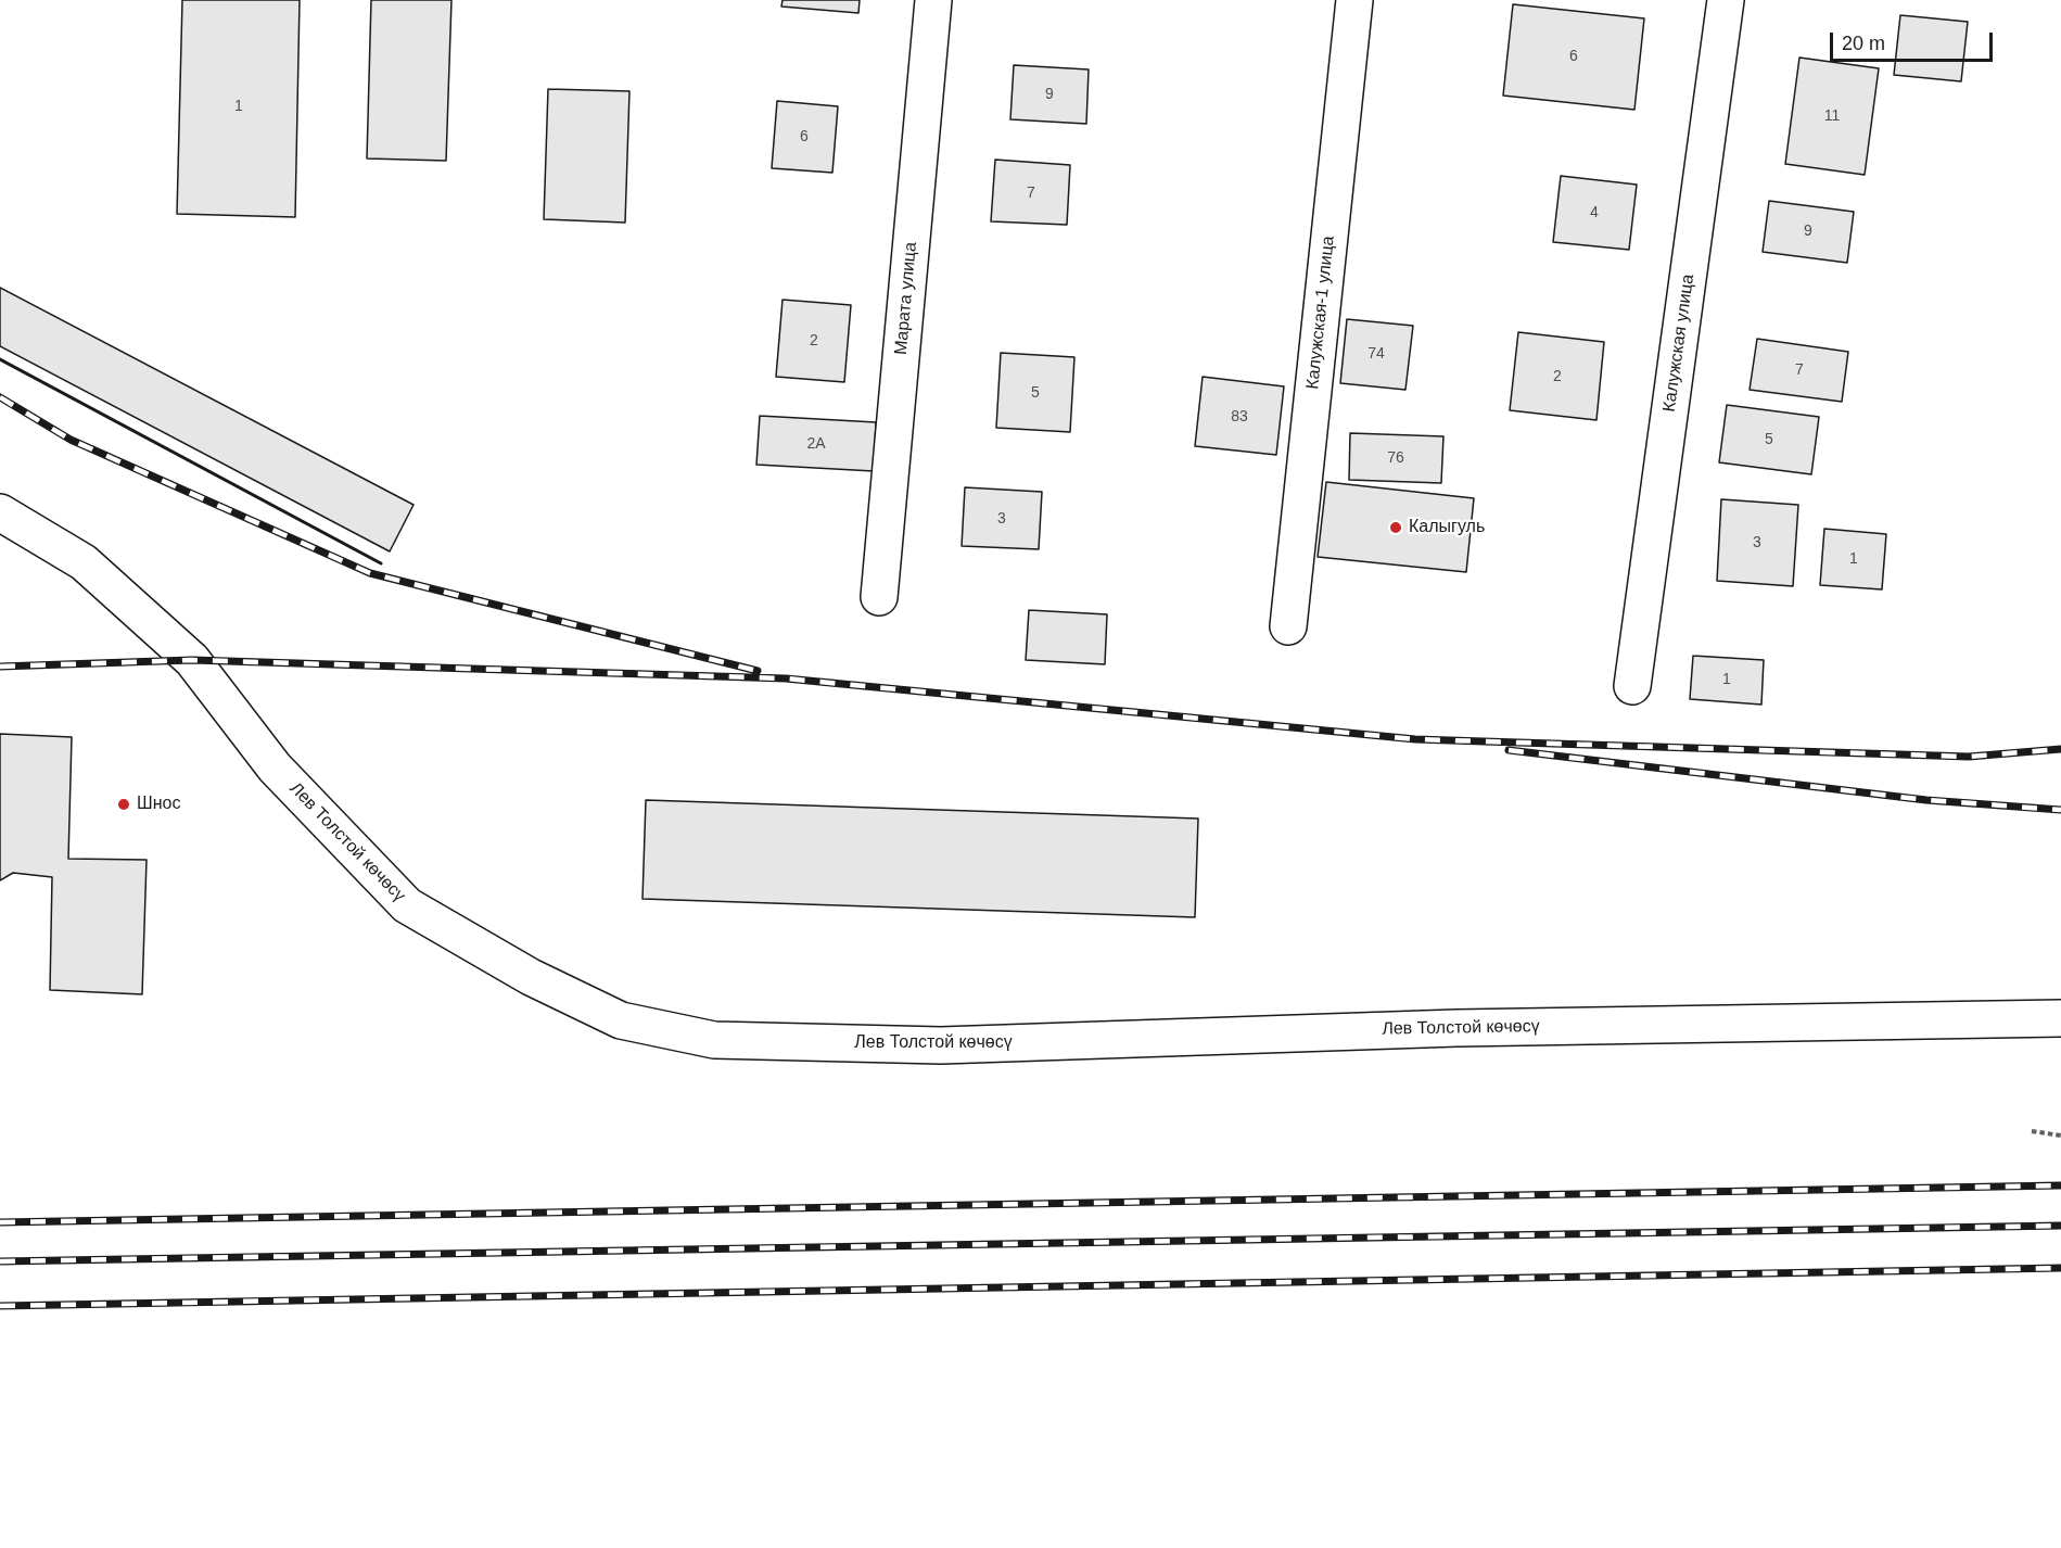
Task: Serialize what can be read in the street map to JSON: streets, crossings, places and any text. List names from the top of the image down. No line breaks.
{"streets":{"main road":["Марата улица","Калужская-1 улица","Калужская улица","Лев Толстой көчөсү"]},"places":["Калыгуль","Шнос"],"house_numbers":["6","9","1","11","6","7","4","9","2","74","7","2","5","83","5","2А","76","3","3","1","1"],"scale_bar":"20 m"}
